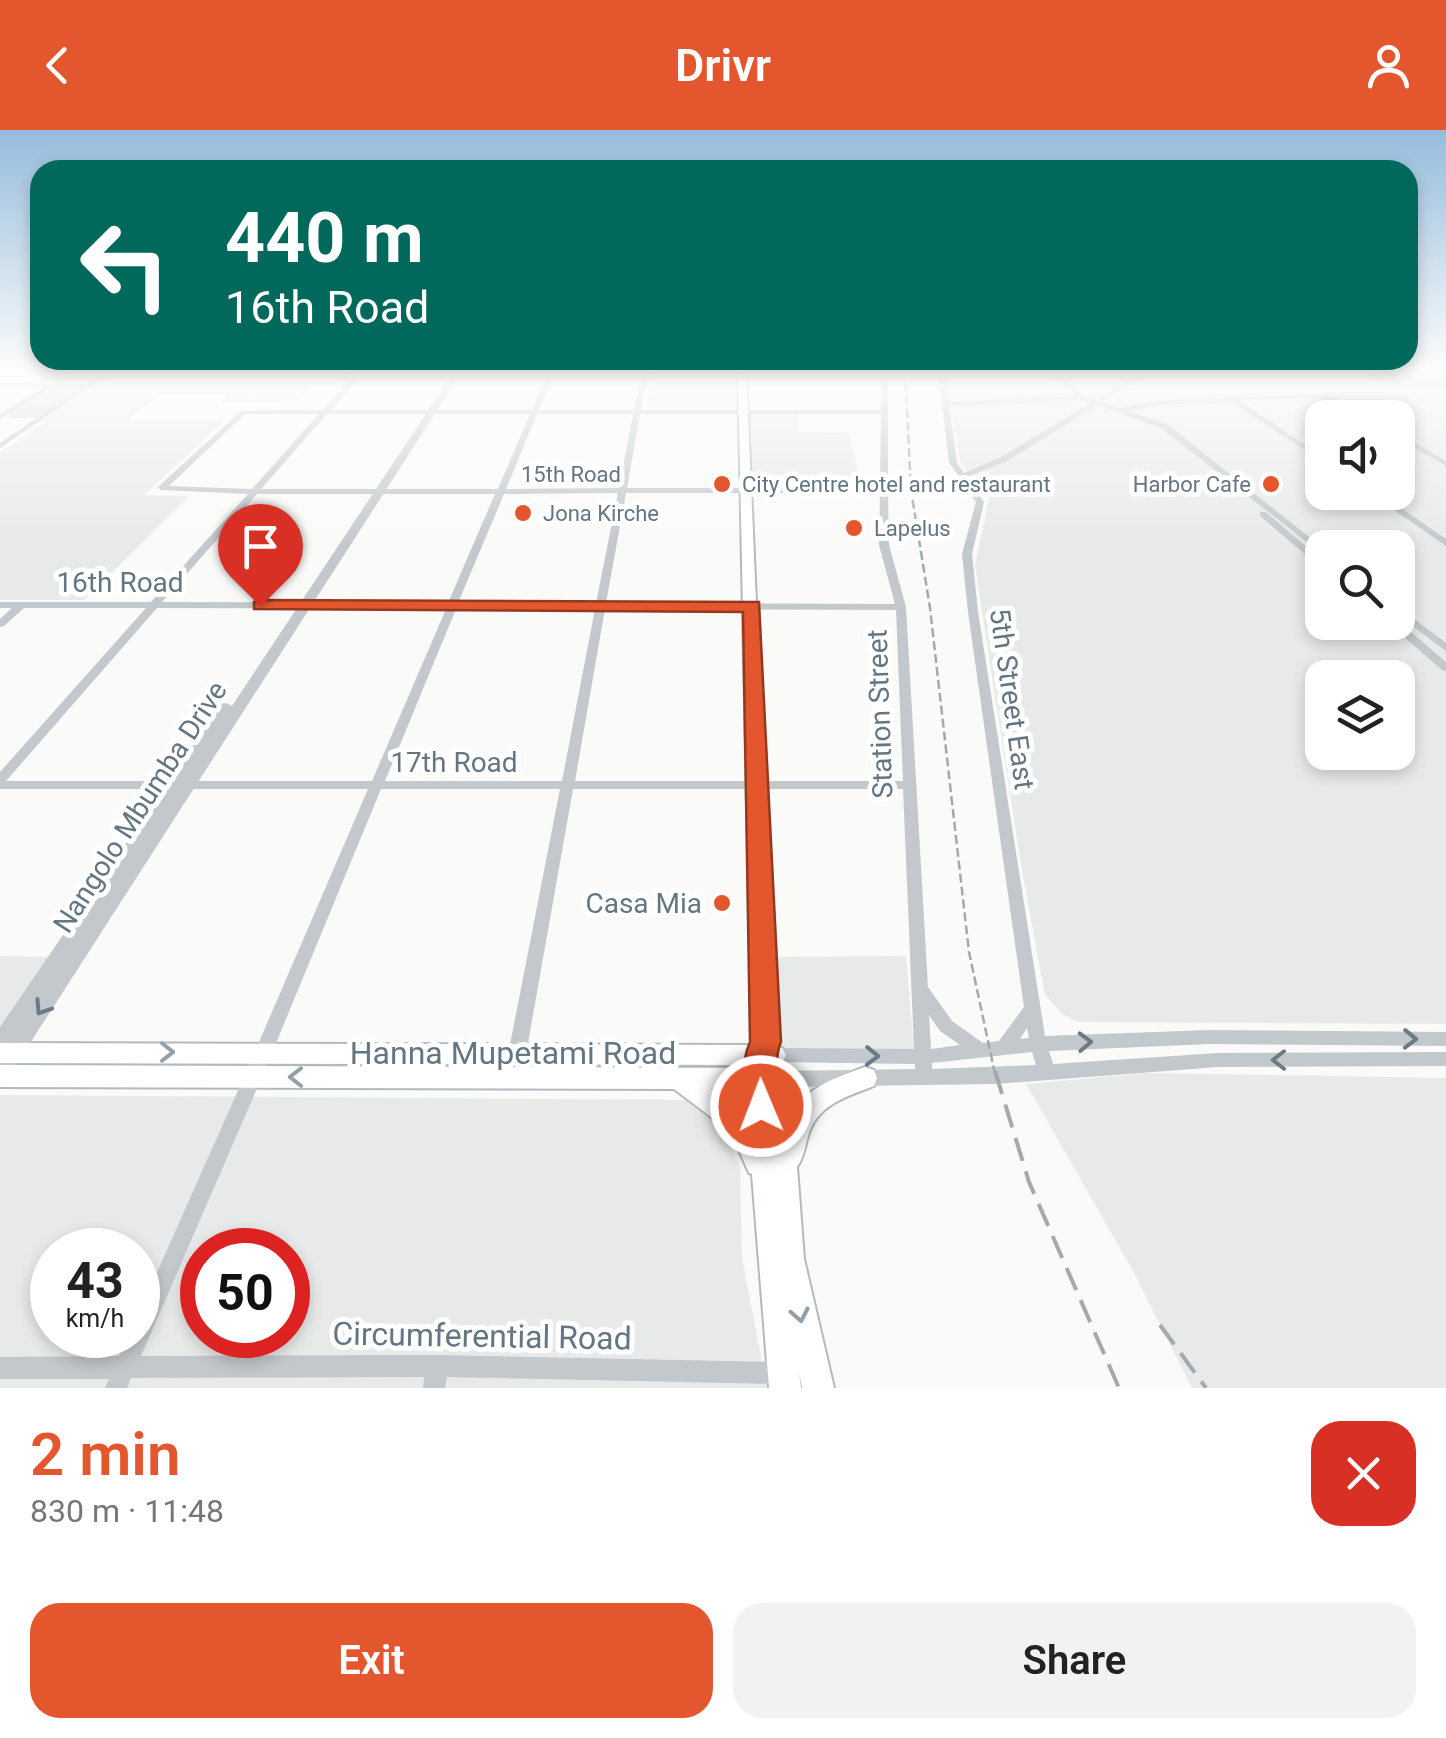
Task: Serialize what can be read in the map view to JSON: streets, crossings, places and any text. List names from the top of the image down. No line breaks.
{"streets":{"main road":["Hanna Mupetami Road"],"street":["15th Road","16th Road","5th Street East","Station Street","17th Road","Nangolo Mbumba Drive","Circumferential Road"]},"crossings":[["15th Road","5th Street East"],["15th Road","Station Street"],["15th Road","Nangolo Mbumba Drive"],["16th Road","Station Street"],["16th Road","Nangolo Mbumba Drive"],["5th Street East","Hanna Mupetami Road"],["Station Street","17th Road"],["Station Street","Hanna Mupetami Road"],["17th Road","Nangolo Mbumba Drive"],["Nangolo Mbumba Drive","Hanna Mupetami Road"]],"places":["City Centre hotel and restaurant","Harbor Cafe","Jona Kirche","Lapelus","Casa Mia"],"page":{"header":"Drivr","turn":["440 m","16th Road"],"speed":"43 km/h","limit":"50","heading":["2 min","830 m · 11:48"],"buttons":["Exit","Share"]}}
